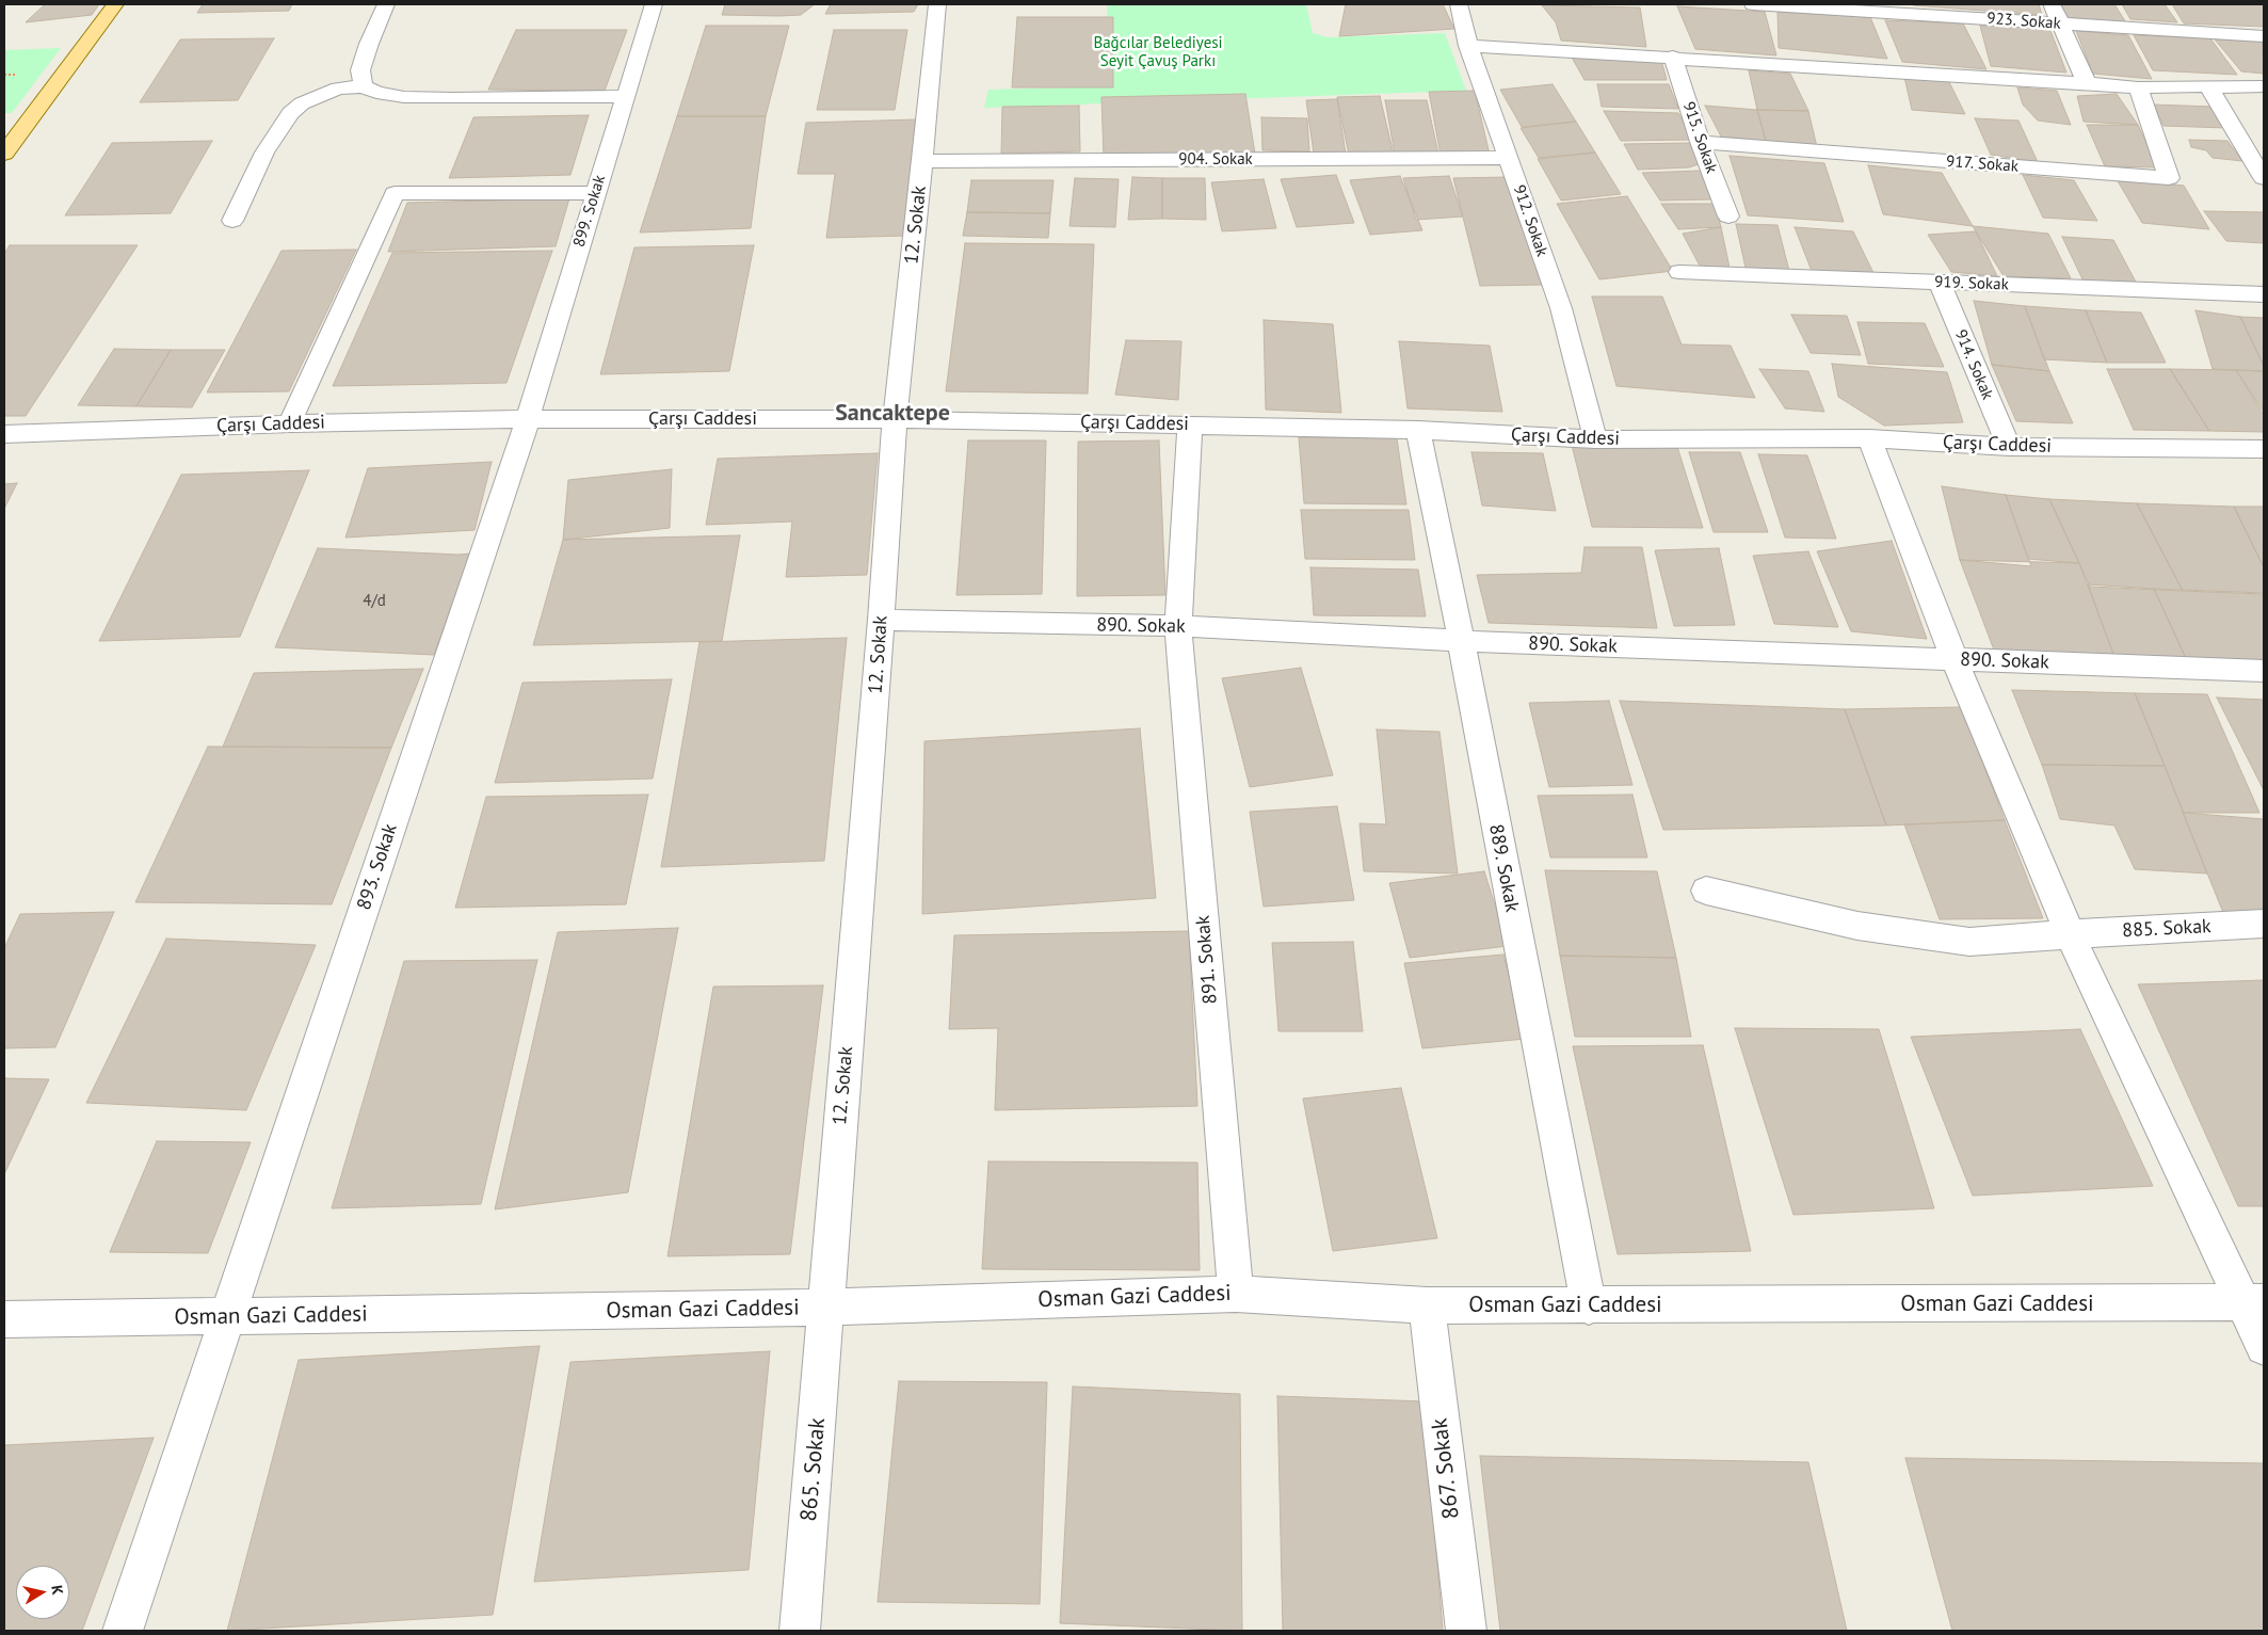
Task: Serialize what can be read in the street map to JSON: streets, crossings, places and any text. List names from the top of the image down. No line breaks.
{"streets":{"street":["923. Sokak","915. Sokak","904. Sokak","917. Sokak","899. Sokak","912. Sokak","12. Sokak","919. Sokak","914. Sokak","Çarşı Caddesi","890. Sokak","893. Sokak","889. Sokak","885. Sokak","891. Sokak","Osman Gazi Caddesi","867. Sokak","865. Sokak"]},"crossings":[["915. Sokak","917. Sokak"],["904. Sokak","912. Sokak"],["904. Sokak","12. Sokak"],["899. Sokak","Çarşı Caddesi"],["899. Sokak","893. Sokak"],["912. Sokak","Çarşı Caddesi"],["12. Sokak","Çarşı Caddesi"],["12. Sokak","890. Sokak"],["12. Sokak","Osman Gazi Caddesi"],["12. Sokak","865. Sokak"],["919. Sokak","914. Sokak"],["914. Sokak","Çarşı Caddesi"],["Çarşı Caddesi","893. Sokak"],["Çarşı Caddesi","889. Sokak"],["Çarşı Caddesi","891. Sokak"],["890. Sokak","889. Sokak"],["890. Sokak","891. Sokak"],["893. Sokak","Osman Gazi Caddesi"],["889. Sokak","Osman Gazi Caddesi"],["891. Sokak","Osman Gazi Caddesi"],["Osman Gazi Caddesi","867. Sokak"],["Osman Gazi Caddesi","865. Sokak"]],"districts":["Sancaktepe"],"parks":["Bağcılar Belediyesi Seyit Çavuş Parkı"],"house_numbers":["4/d"],"north":"right"}
